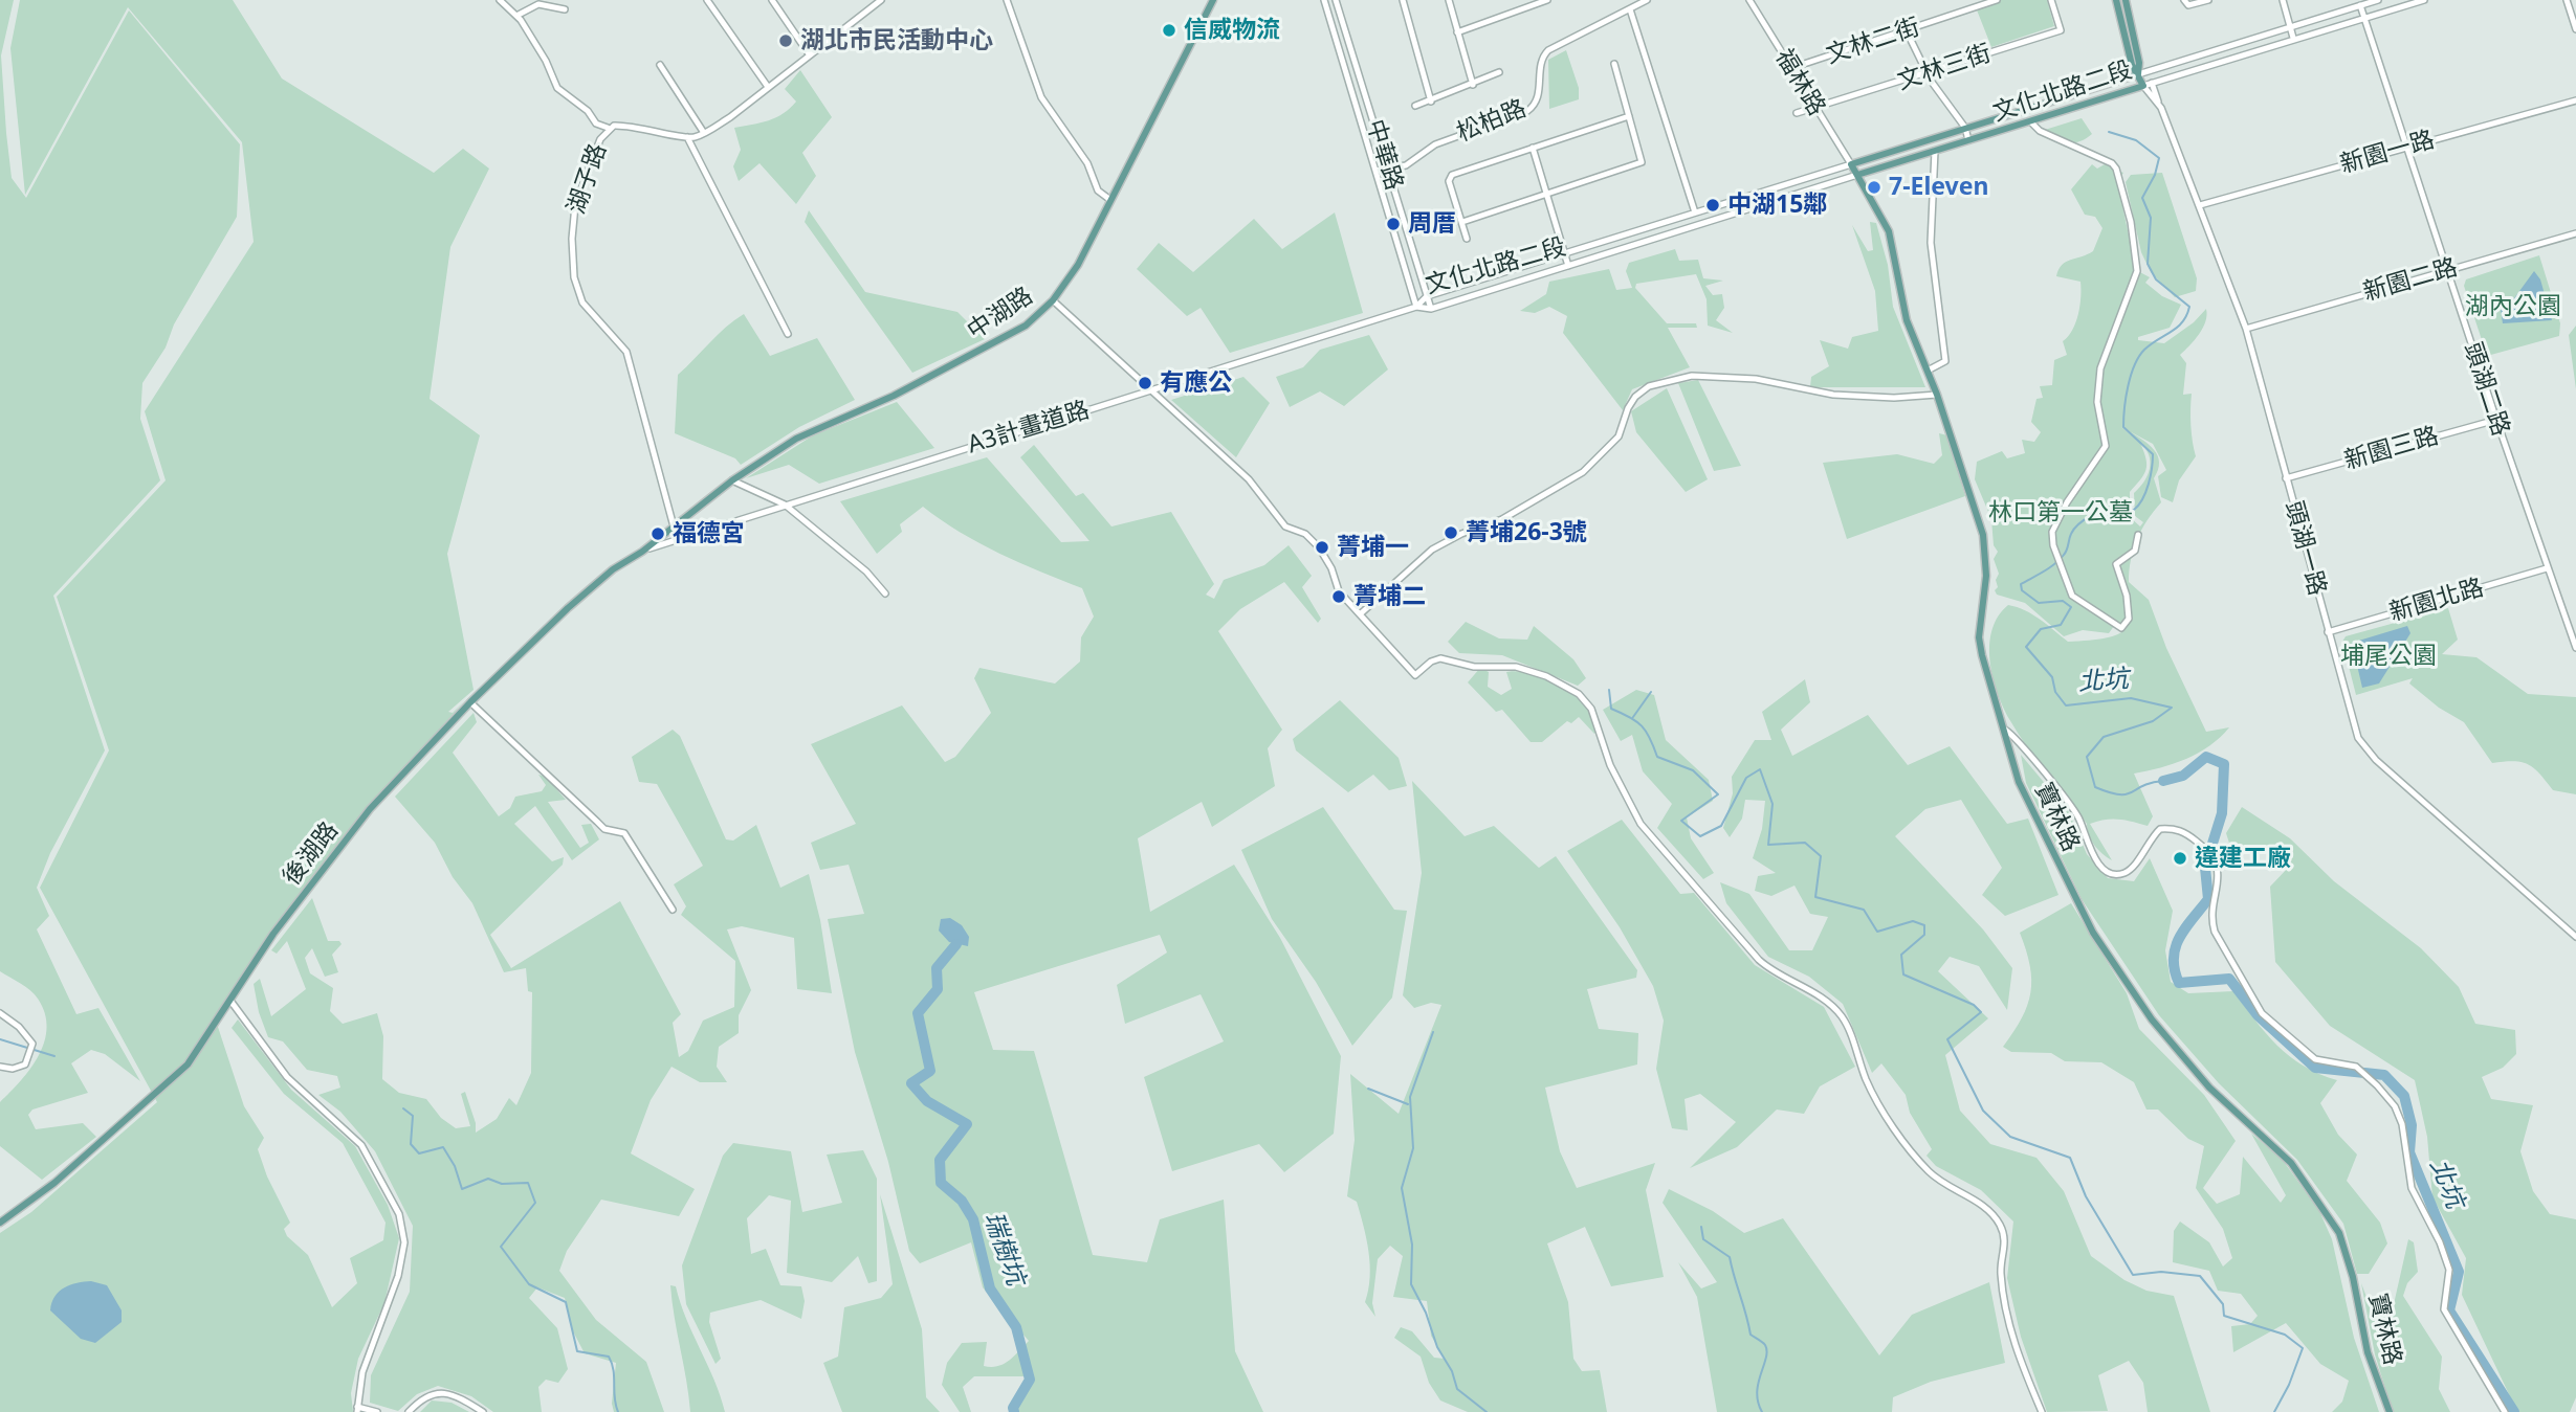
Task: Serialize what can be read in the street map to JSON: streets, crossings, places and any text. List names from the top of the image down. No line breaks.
{"streets":{"main road":["文化北路二段","中湖路","寶林路","後湖路"],"street":["文林二街","文林三街","福林路","松柏路","新園一路","中華路","湖子路","新園二路","頭湖二路","A3計畫道路","新園三路","頭湖一路","新園北路"]},"crossings":[["文林二街","福林路"],["文林三街","福林路"],["福林路","文化北路二段"],["福林路","寶林路"],["文化北路二段","中華路"],["文化北路二段","頭湖二路"],["文化北路二段","A3計畫道路"],["文化北路二段","頭湖一路"],["文化北路二段","寶林路"],["松柏路","中華路"],["新園一路","頭湖二路"],["新園一路","頭湖一路"],["中華路","A3計畫道路"],["湖子路","中湖路"],["湖子路","後湖路"],["新園二路","頭湖二路"],["新園二路","頭湖一路"],["中湖路","後湖路"],["頭湖二路","新園三路"],["頭湖二路","新園北路"],["A3計畫道路","後湖路"],["新園三路","頭湖一路"],["頭湖一路","新園北路"]],"water":["北坑","瑞樹坑"],"parks":["湖內公園","林口第一公墓","埔尾公園"],"places":["信威物流","湖北市民活動中心","7-Eleven","中湖15鄰","周厝","有應公","菁埔26-3號","福德宮","菁埔一","菁埔二","違建工廠"]}
